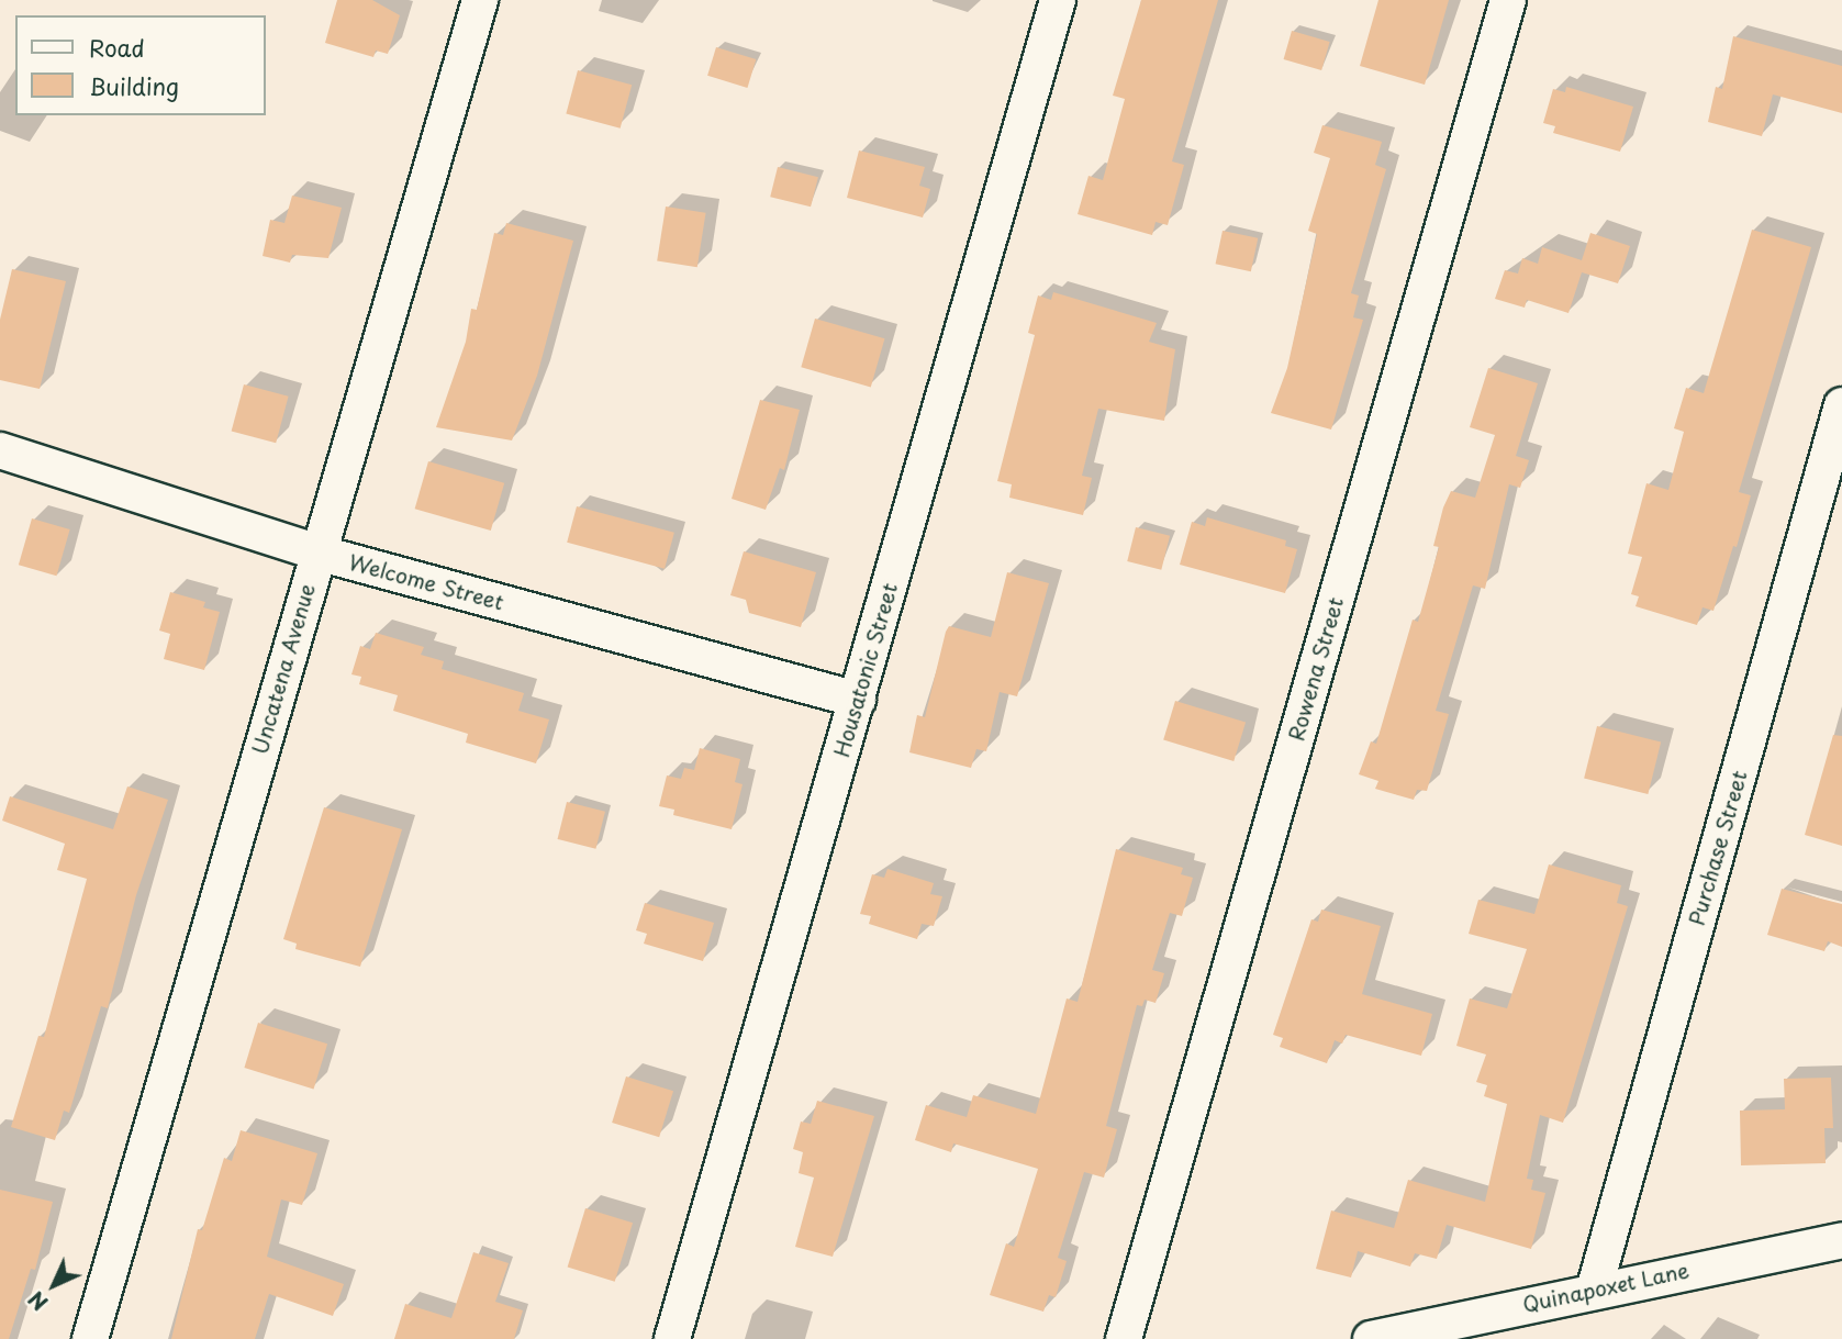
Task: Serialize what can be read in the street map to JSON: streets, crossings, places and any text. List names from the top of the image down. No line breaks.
{"streets":{"street":["Welcome Street","Uncatena Avenue","Rowena Street","Housatonic Street","Purchase Street","Quinapoxet Lane"]},"crossings":[["Welcome Street","Uncatena Avenue"],["Welcome Street","Housatonic Street"],["Purchase Street","Quinapoxet Lane"]],"legend":["Road","Building"],"north":"bottom left"}
